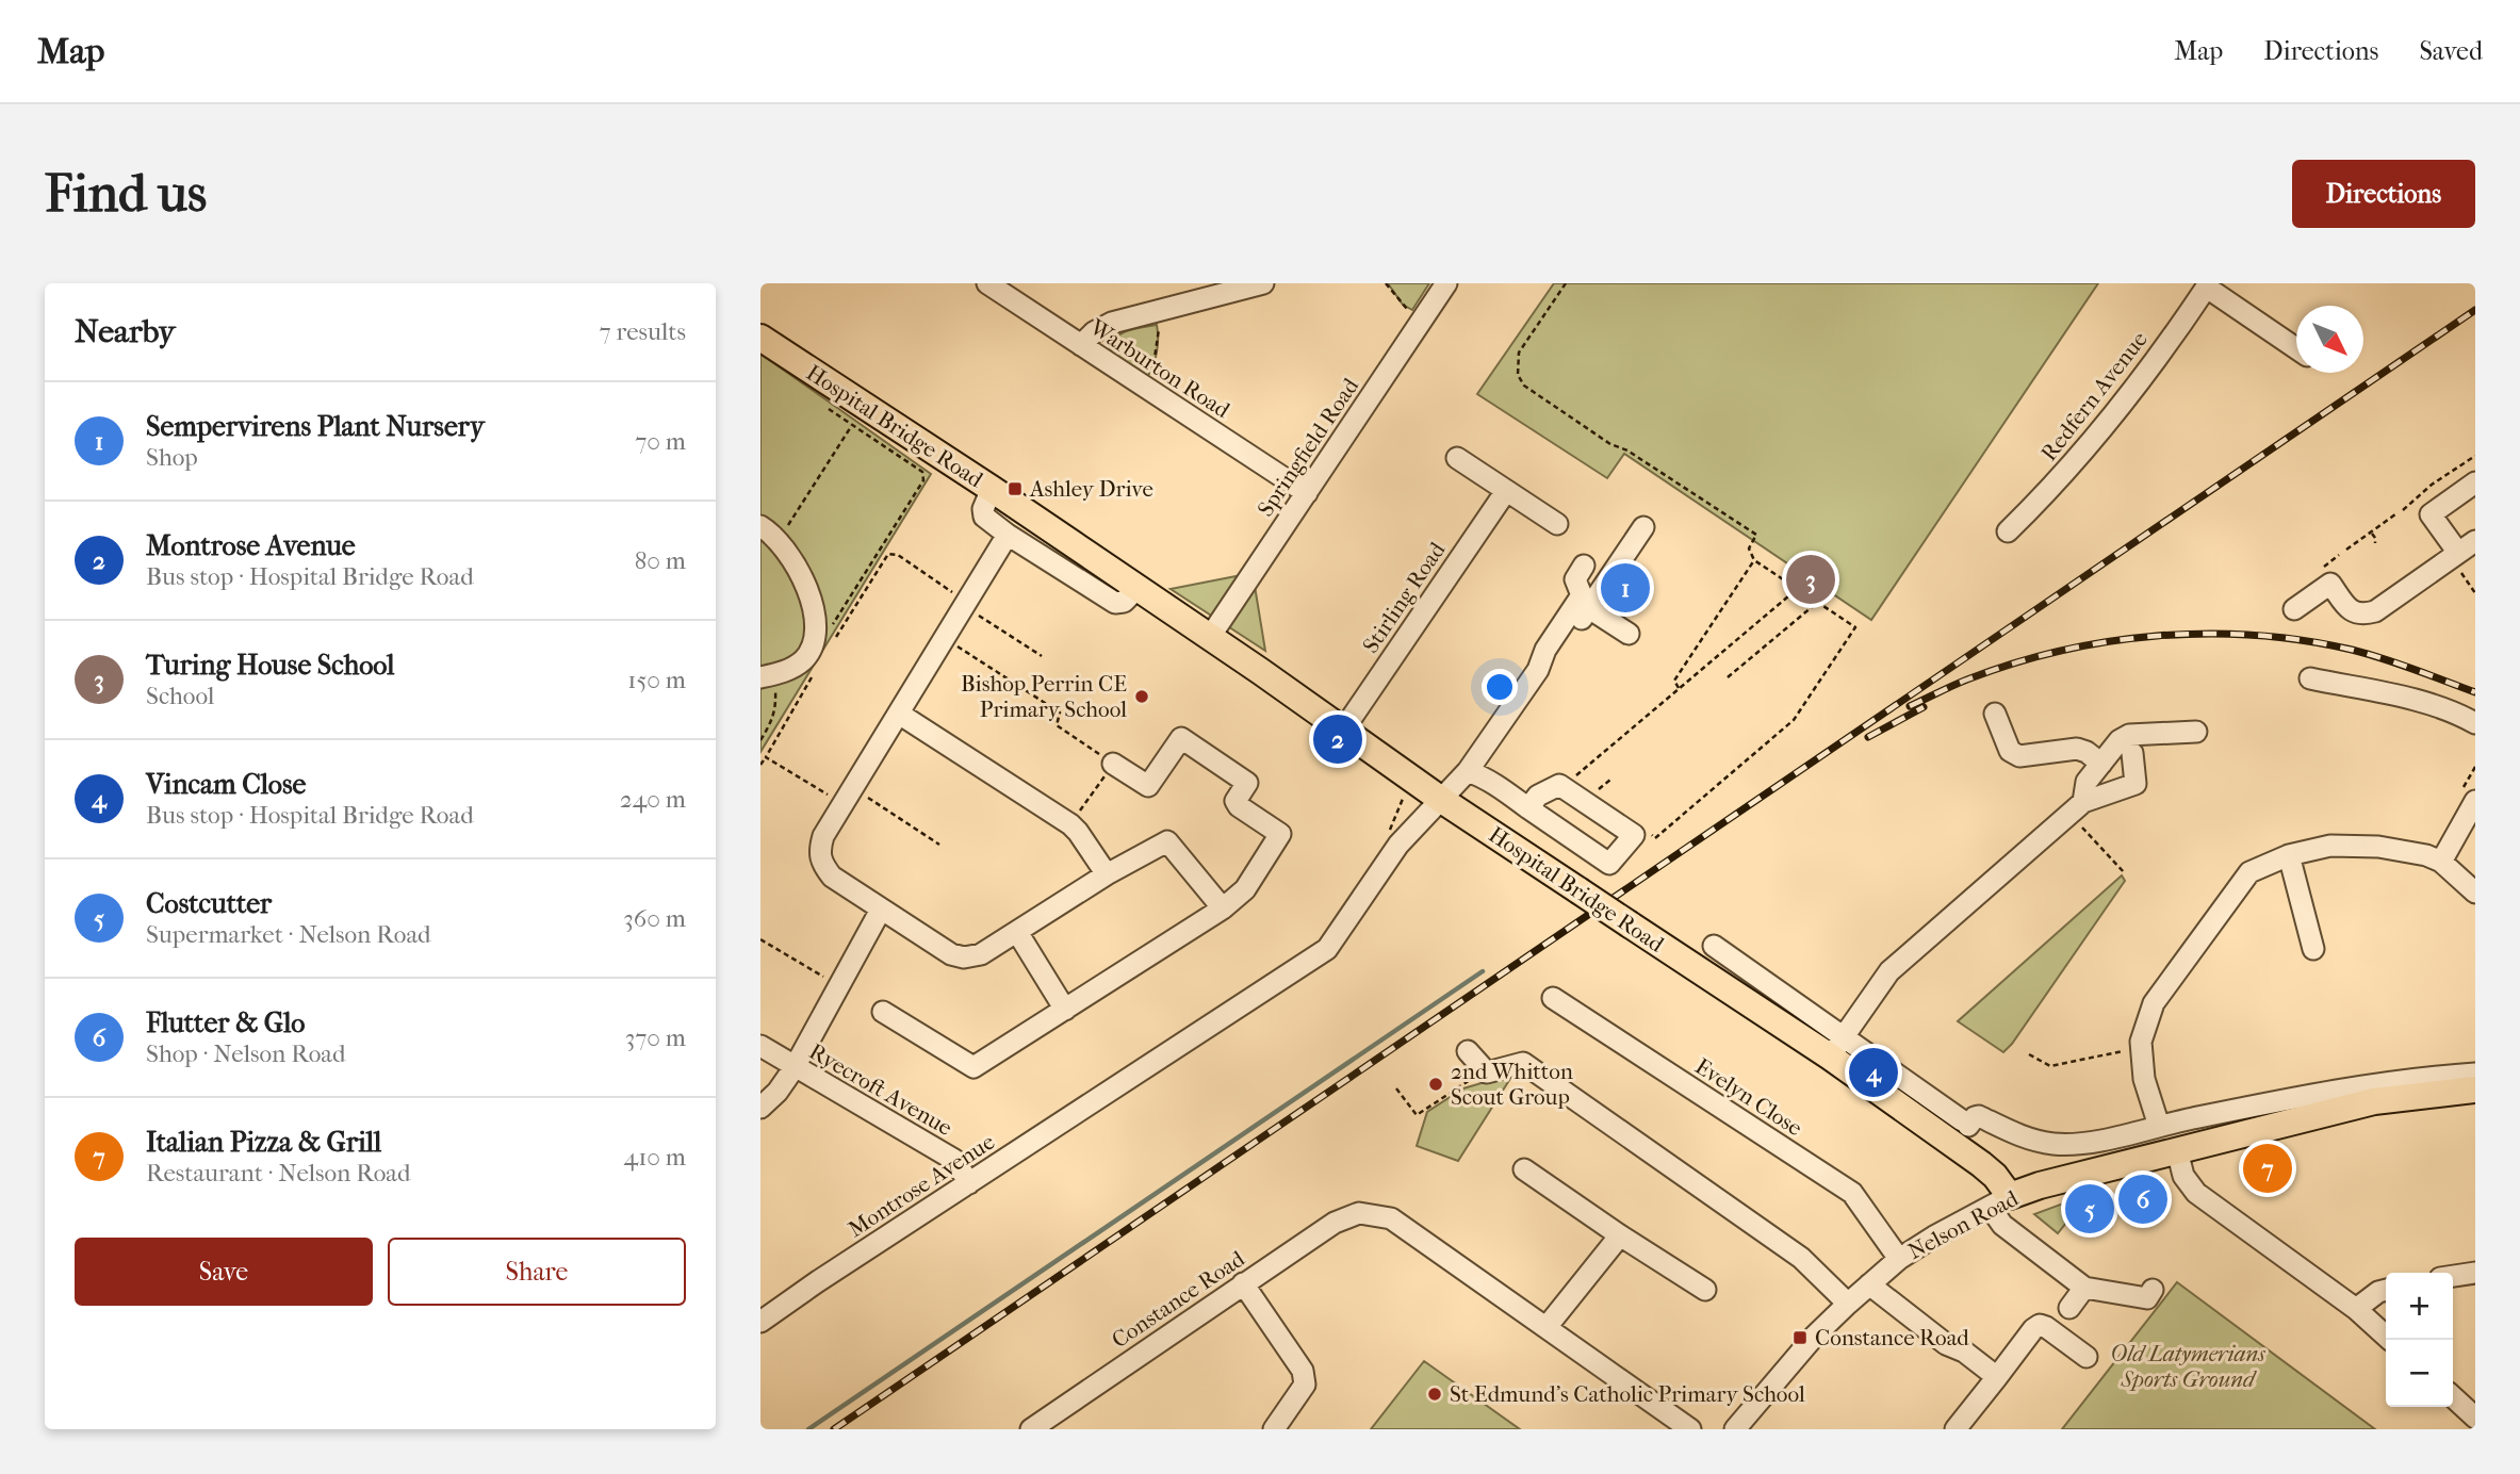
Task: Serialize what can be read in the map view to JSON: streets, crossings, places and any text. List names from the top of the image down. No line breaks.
{"streets":{"main road":["Hospital Bridge Road","Nelson Road"],"street":["Warburton Road","Redfern Avenue","Springfield Road","Stirling Road","Ryecroft Avenue","Evelyn Close","Montrose Avenue","Constance Road"]},"crossings":[["Warburton Road","Springfield Road"],["Hospital Bridge Road","Springfield Road"],["Hospital Bridge Road","Stirling Road"],["Hospital Bridge Road","Montrose Avenue"],["Hospital Bridge Road","Nelson Road"],["Ryecroft Avenue","Montrose Avenue"],["Evelyn Close","Nelson Road"]],"parks":["Old Latymerians Sports Ground"],"places":{"transit":["Ashley Drive","Constance Road"],"other":["Bishop Perrin CE Primary School","2nd Whitton Scout Group","St Edmund's Catholic Primary School"]},"north":"bottom right","page":{"header":"Map","nav":["Map","Directions","Saved"],"buttons":["Directions",["Save","Share"]],"title":"Find us","heading":["Nearby","7 results"],"list":[{"mark":"1","name":"Sempervirens Plant Nursery","note":"Shop","value":"70 m"},{"mark":"2","name":"Montrose Avenue","note":"Bus stop · Hospital Bridge Road","value":"80 m"},{"mark":"3","name":"Turing House School","note":"School","value":"150 m"},{"mark":"4","name":"Vincam Close","note":"Bus stop · Hospital Bridge Road","value":"240 m"},{"mark":"5","name":"Costcutter","note":"Supermarket · Nelson Road","value":"360 m"},{"mark":"6","name":"Flutter & Glo","note":"Shop · Nelson Road","value":"370 m"},{"mark":"7","name":"Italian Pizza & Grill","note":"Restaurant · Nelson Road","value":"410 m"}],"pins":["3","1","2","4","7","6","5"],"map_buttons":["+","−"]}}
